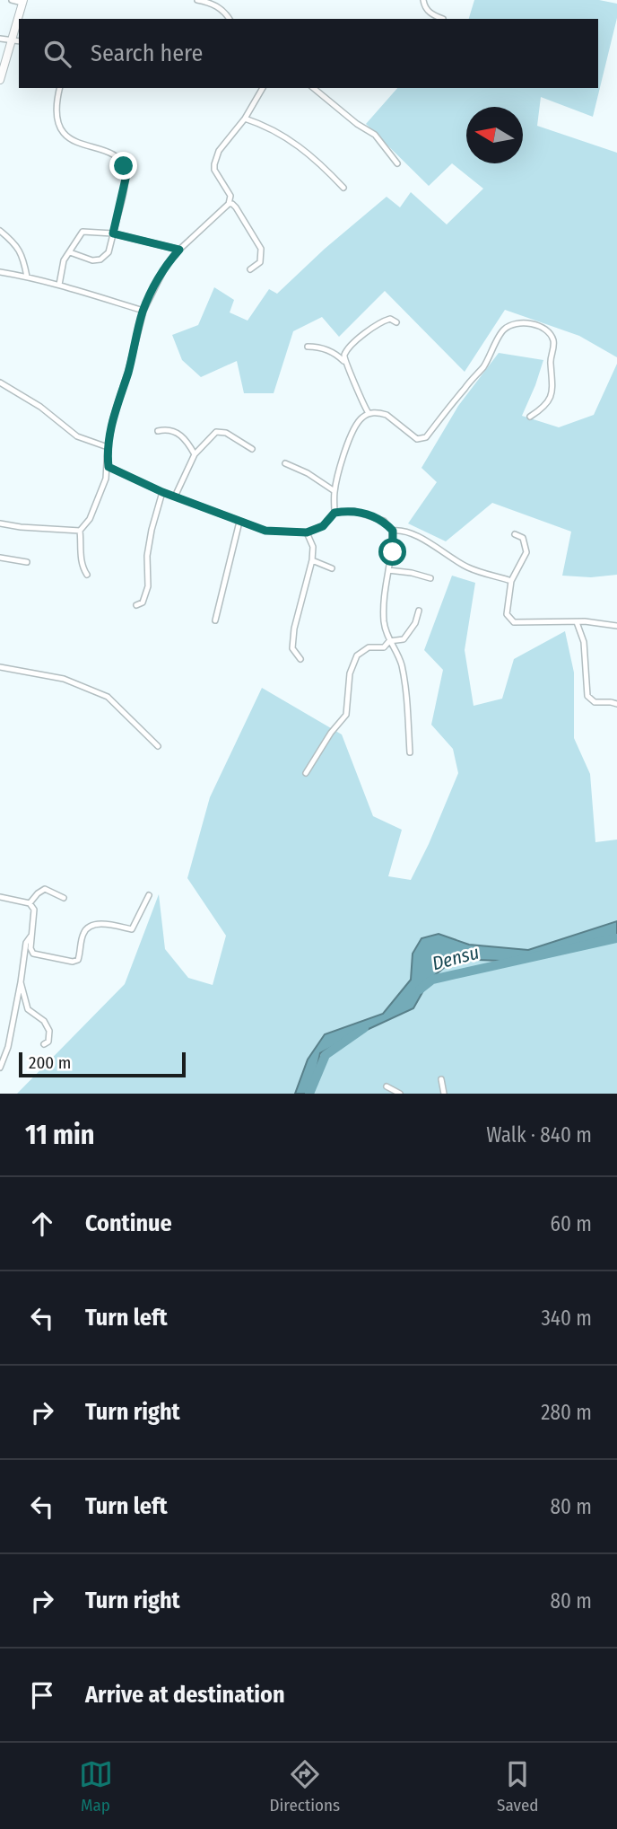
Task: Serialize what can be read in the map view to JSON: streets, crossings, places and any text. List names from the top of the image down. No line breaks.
{"water":["Densu"],"scale_bar":"200 m","north":"left","page":{"search":"Search here","scale":"200 m","heading":["11 min","Walk · 840 m"],"list":[["Continue","60 m"],["Turn left","340 m"],["Turn right","280 m"],["Turn left","80 m"],["Turn right","80 m"],"Arrive at destination"],"nav":["Map","Directions","Saved"]}}
